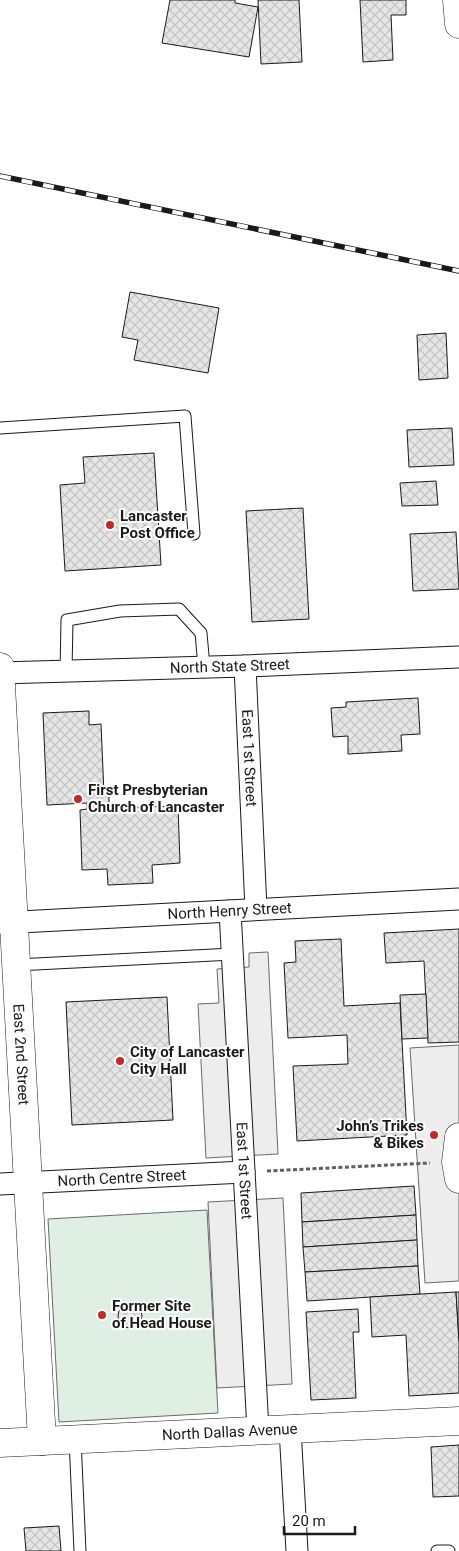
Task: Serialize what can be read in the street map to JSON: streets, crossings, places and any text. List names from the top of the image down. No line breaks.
{"streets":{"street":["North State Street","East 1st Street","North Henry Street","East 2nd Street","North Centre Street","North Dallas Avenue"]},"crossings":[["North State Street","East 1st Street"],["North State Street","East 2nd Street"],["East 1st Street","North Henry Street"],["East 1st Street","North Centre Street"],["East 1st Street","North Dallas Avenue"],["North Henry Street","East 2nd Street"],["East 2nd Street","North Centre Street"],["East 2nd Street","North Dallas Avenue"]],"places":["Lancaster Post Office","First Presbyterian Church of Lancaster","City of Lancaster City Hall","John’s Trikes & Bikes","Former Site of Head House"],"scale_bar":"20 m"}
